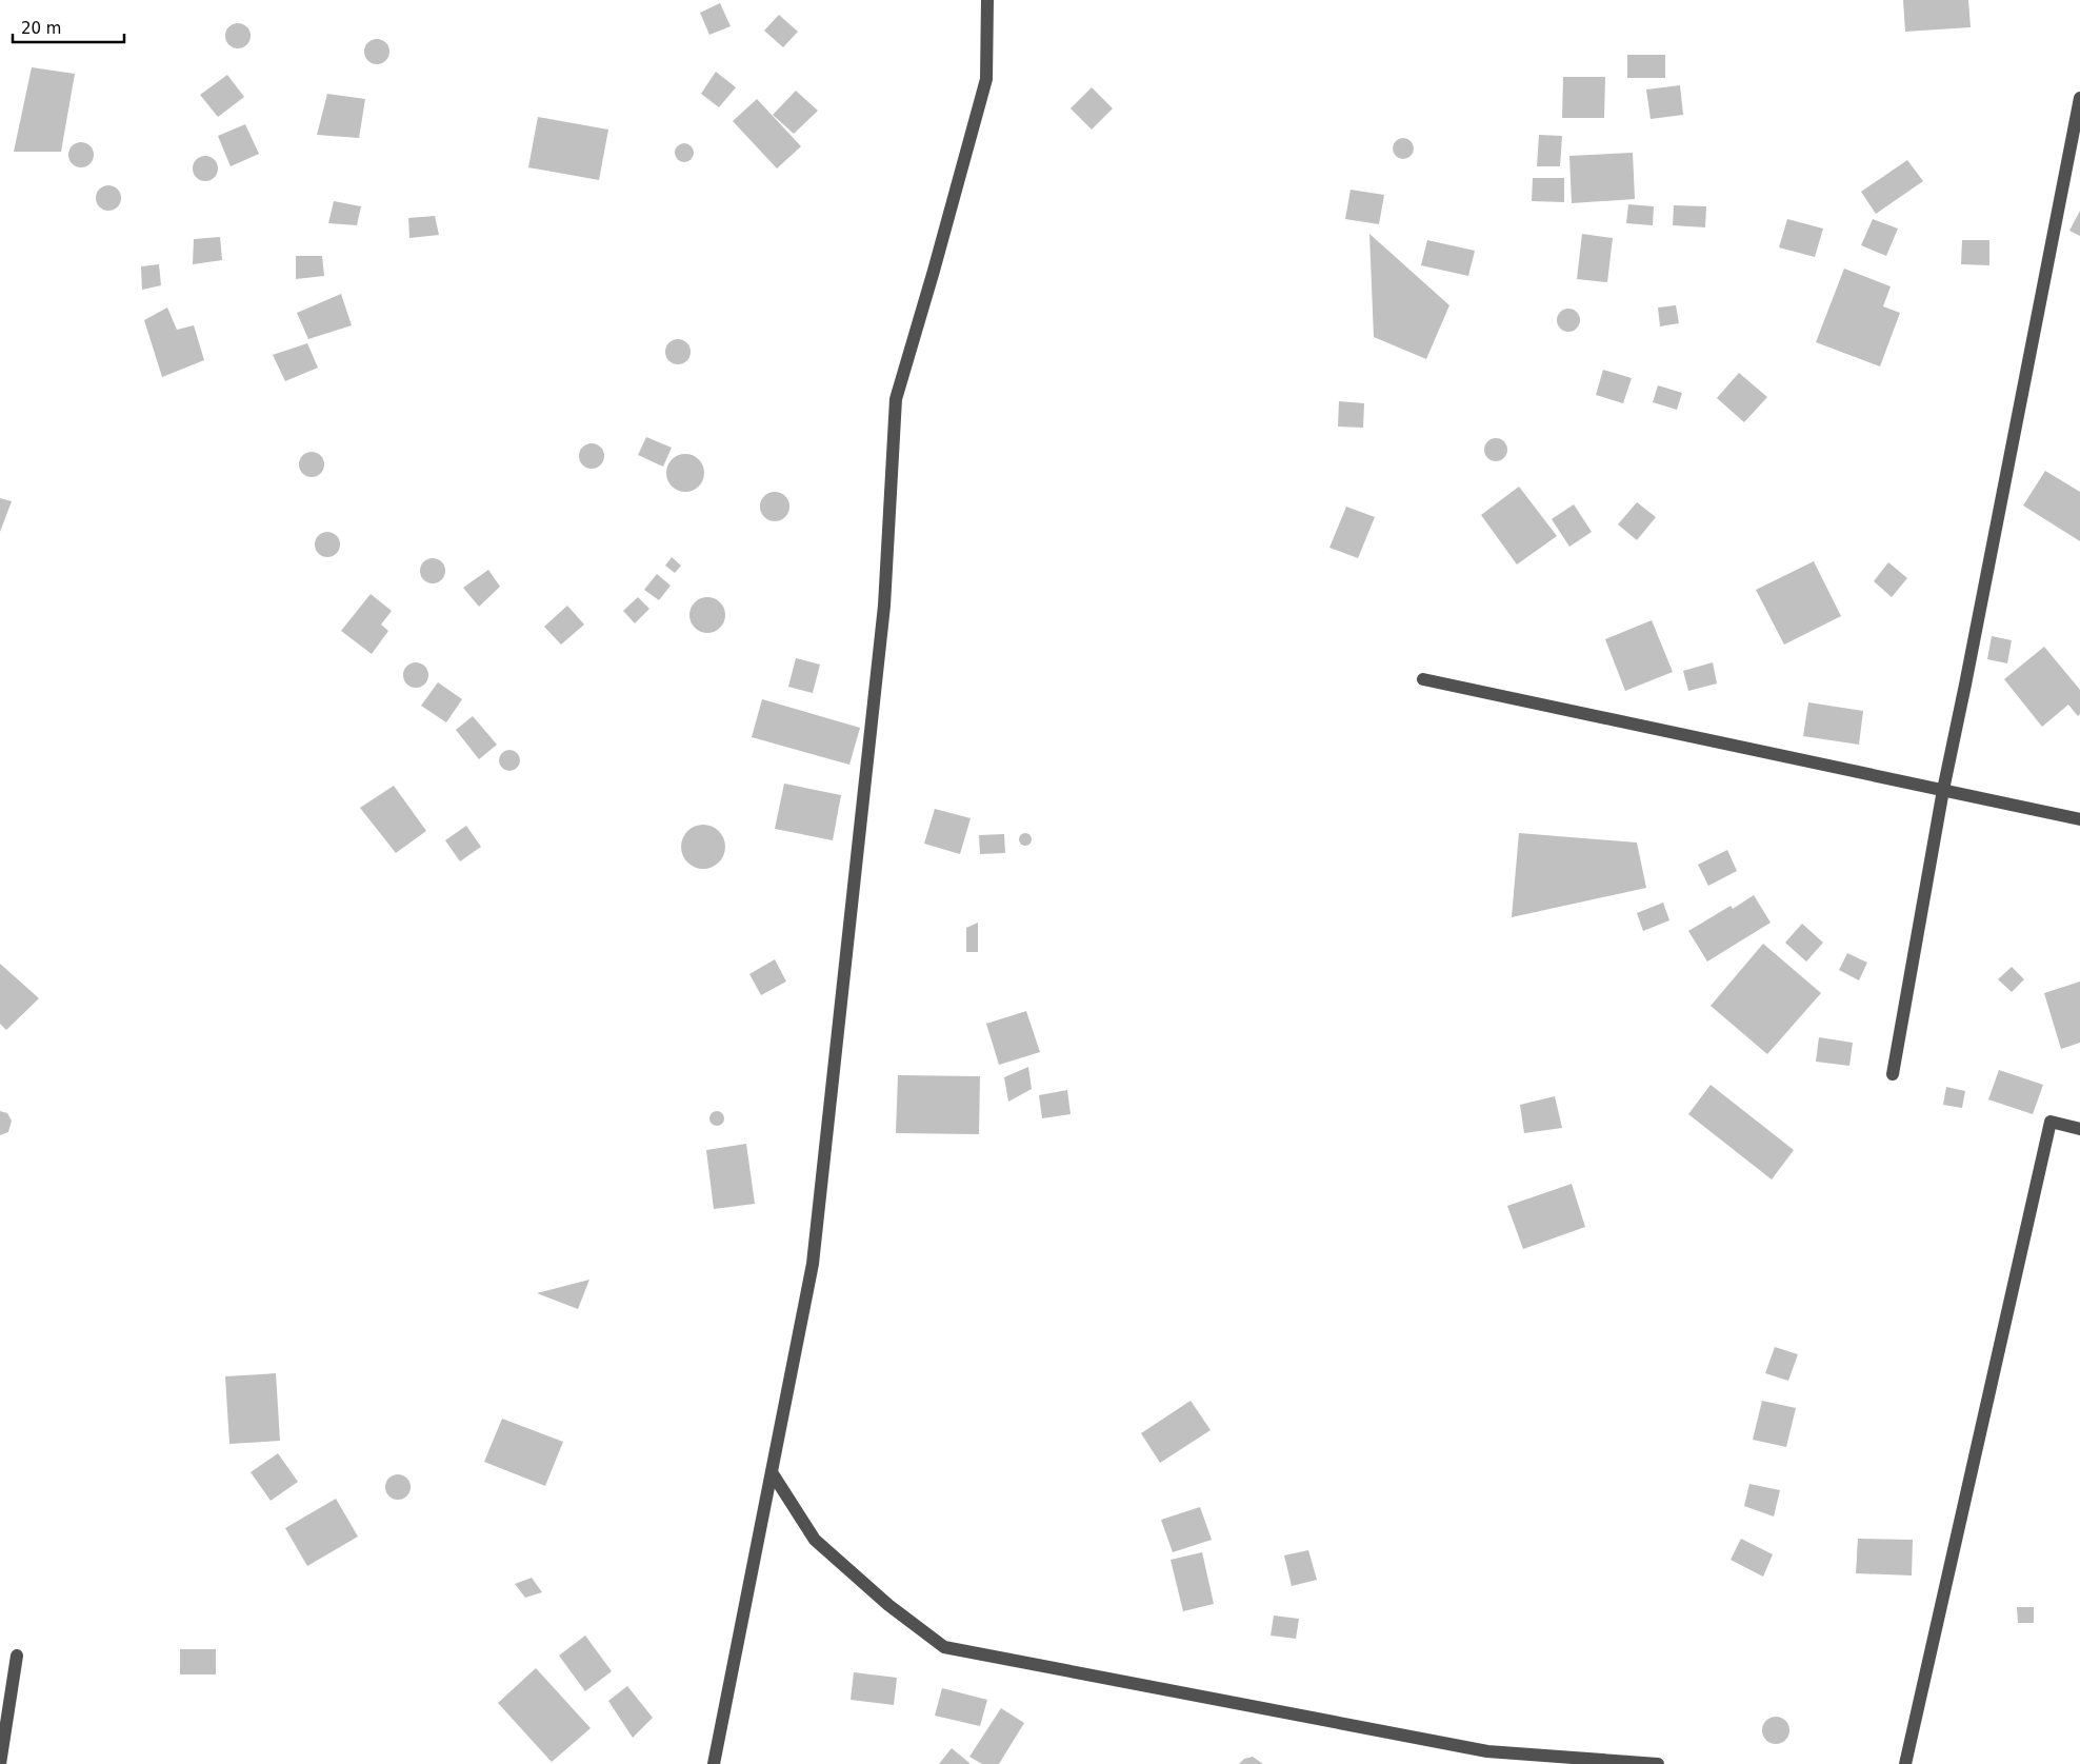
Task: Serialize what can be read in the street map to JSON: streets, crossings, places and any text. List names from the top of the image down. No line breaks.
{"scale_bar":"20 m"}
